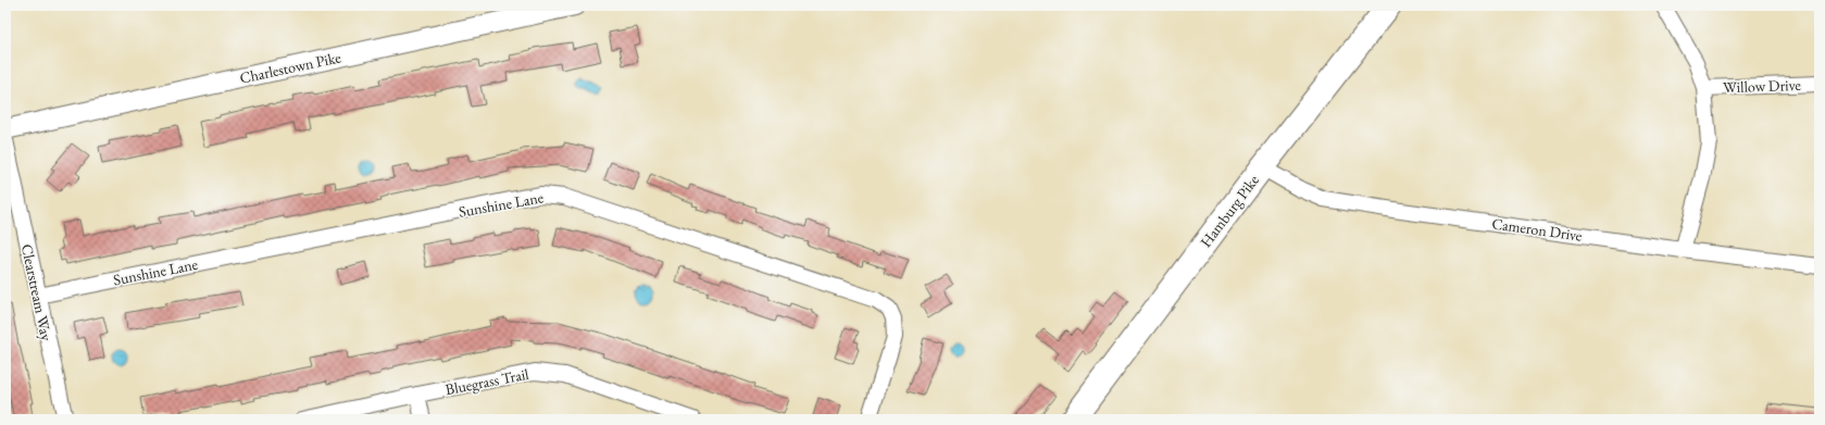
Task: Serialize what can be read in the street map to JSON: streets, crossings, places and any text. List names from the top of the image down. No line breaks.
{"streets":{"main road":["Hamburg Pike"],"street":["Charlestown Pike","Willow Drive","Sunshine Lane","Cameron Drive","Clearstream Way","Bluegrass Trail"]},"crossings":[["Sunshine Lane","Clearstream Way"],["Hamburg Pike","Cameron Drive"]]}
